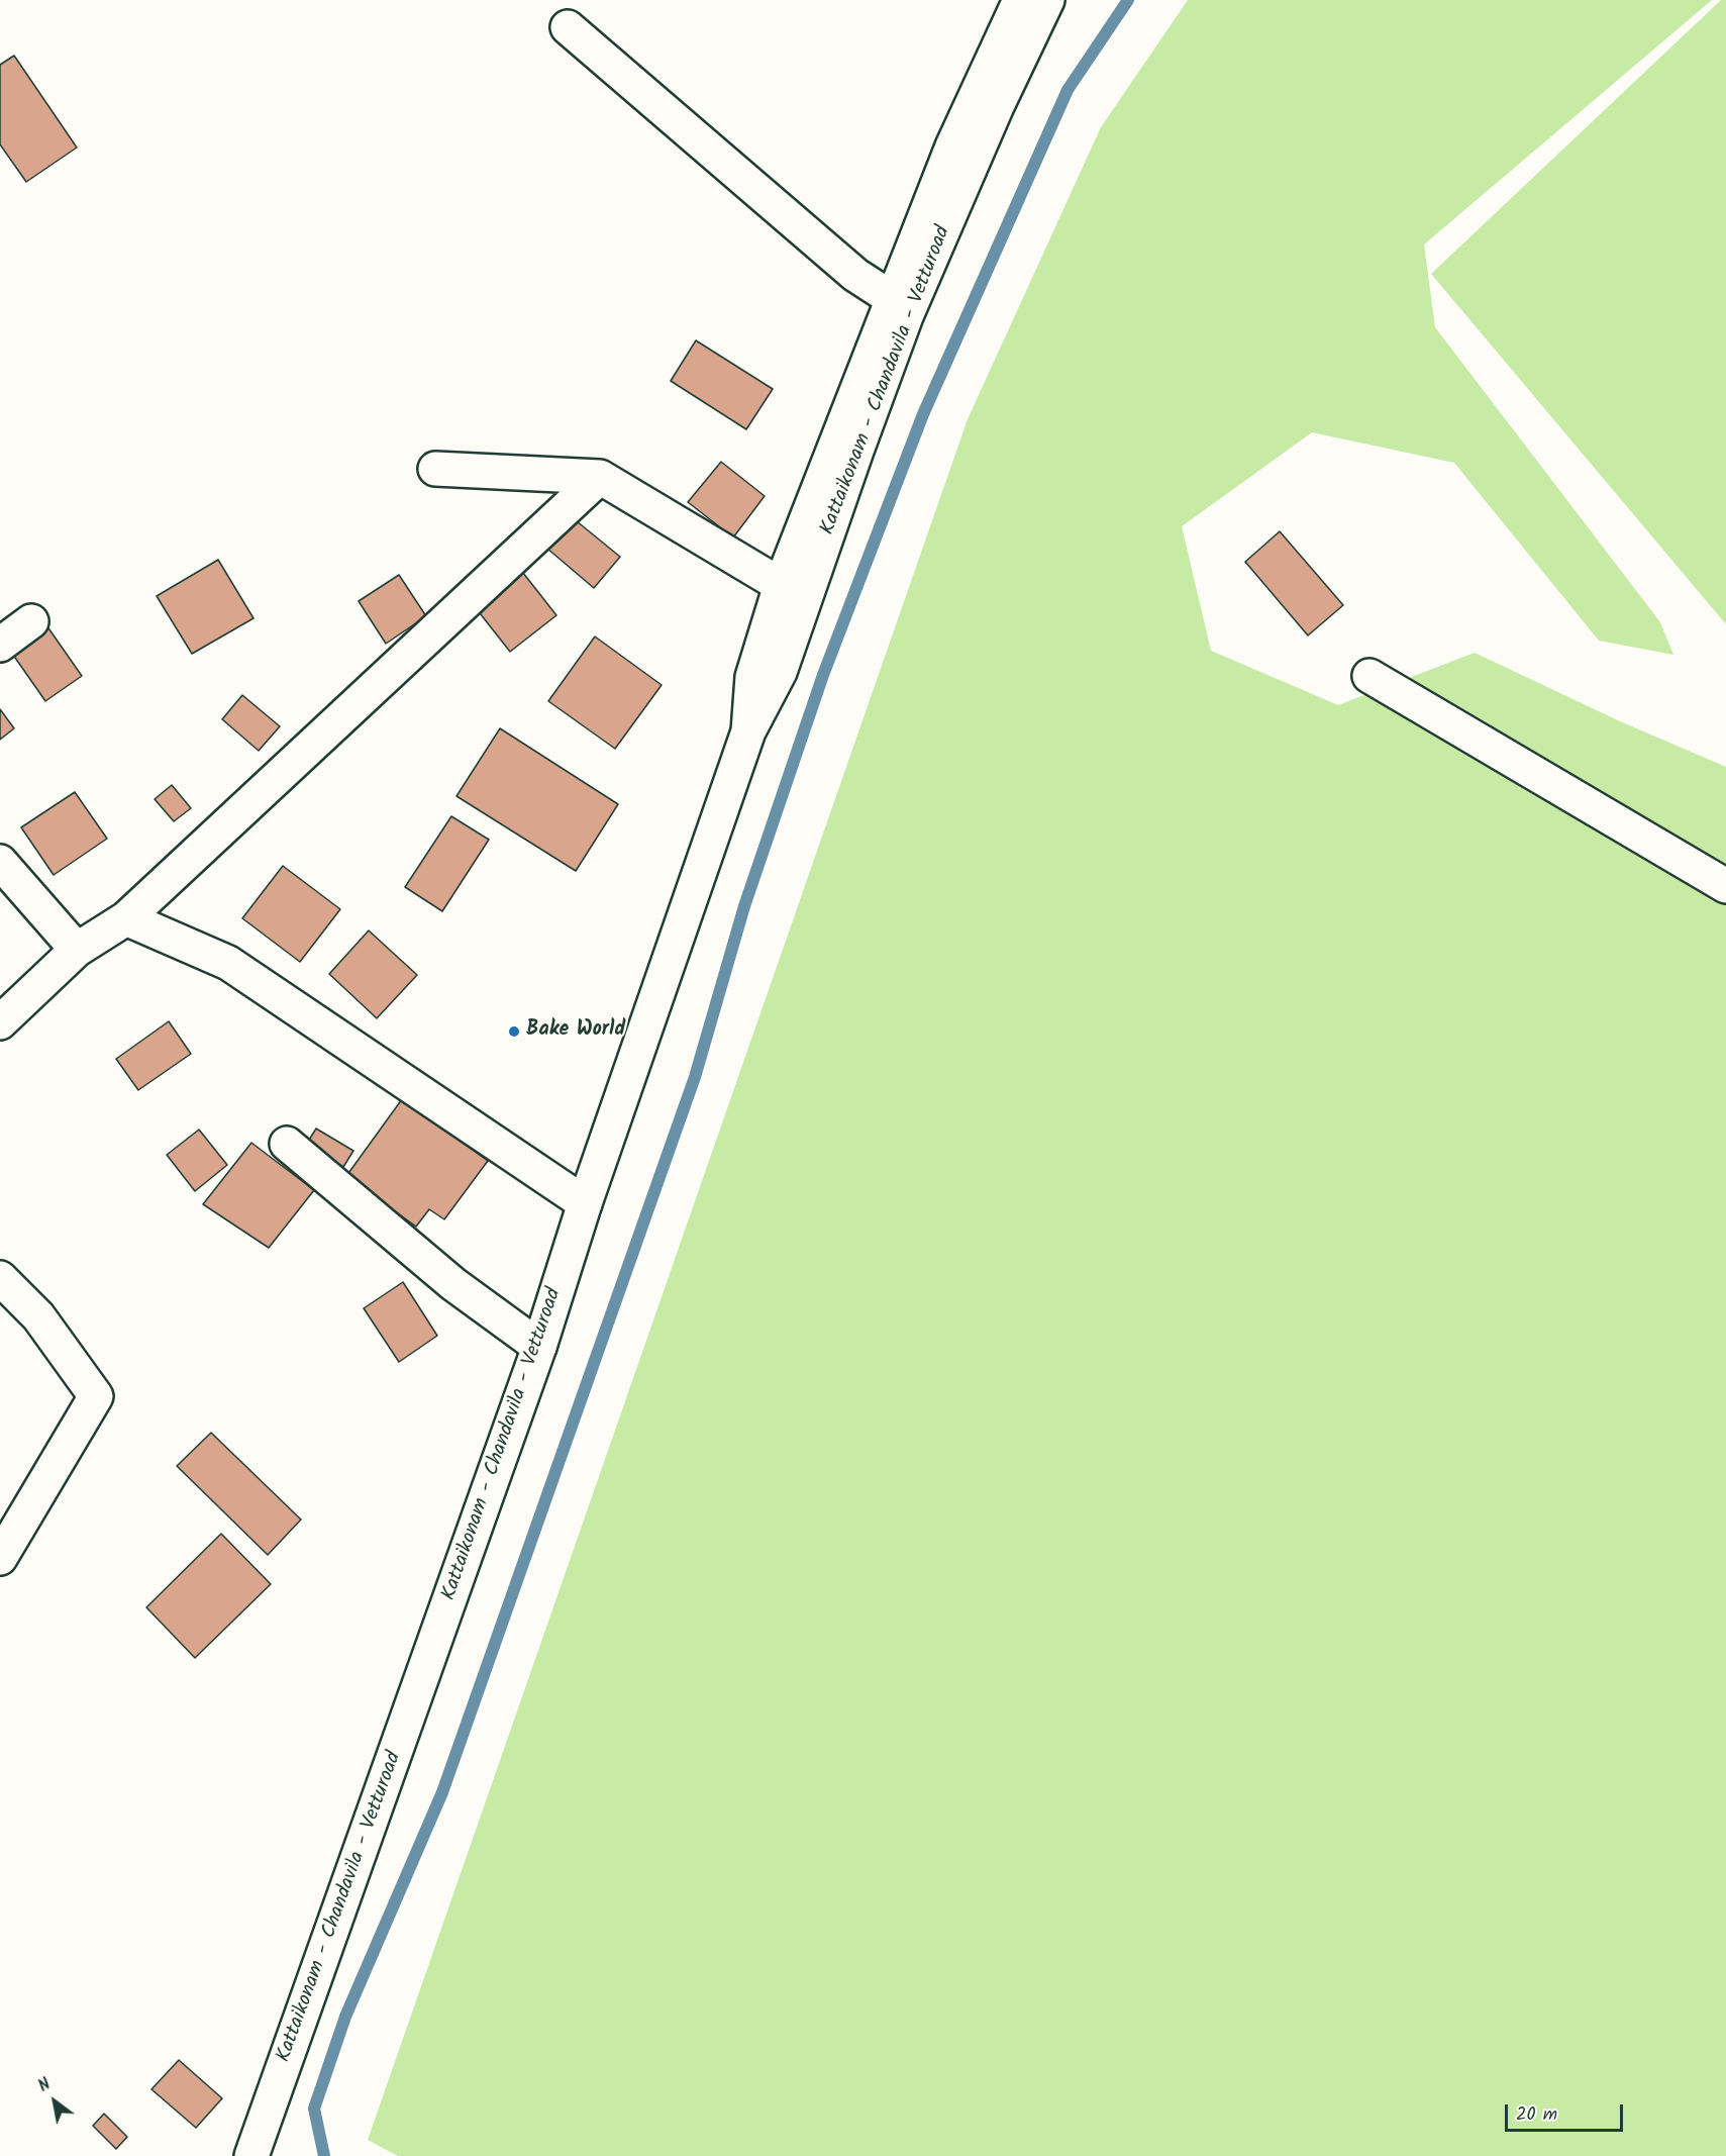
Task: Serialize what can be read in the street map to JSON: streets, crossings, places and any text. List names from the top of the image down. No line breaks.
{"streets":{"street":["Kattaikonam - Chandavila - Vetturoad"]},"places":["Bake World"],"scale_bar":"20 m","north":"top left"}
